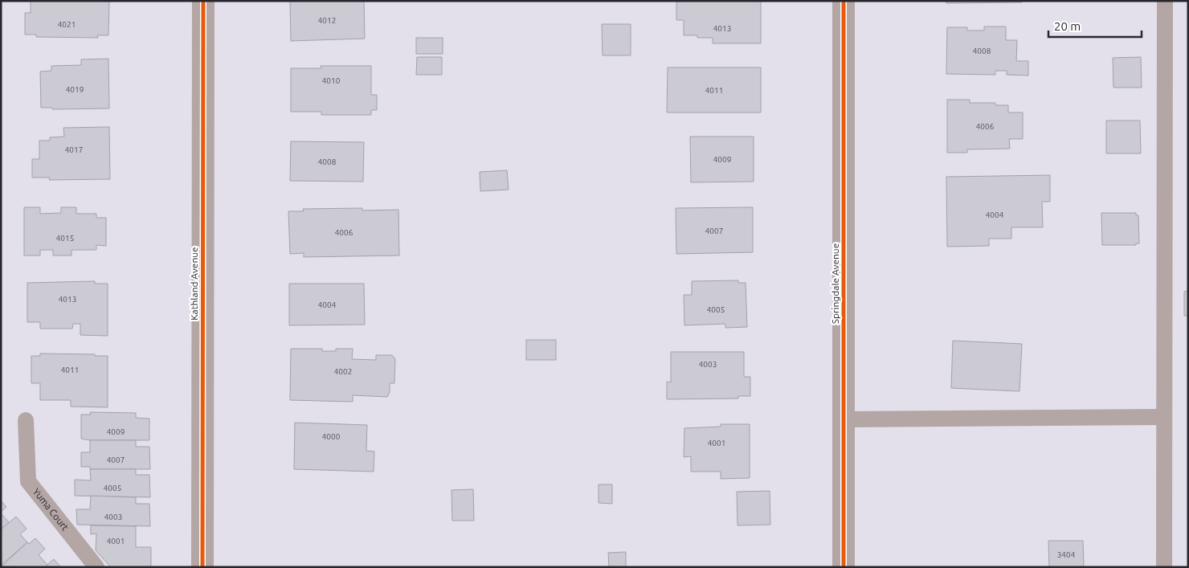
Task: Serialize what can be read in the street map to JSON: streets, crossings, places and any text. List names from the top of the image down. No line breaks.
{"streets":{"street":["Kathland Avenue","Springdale Avenue"],"lane":["Yuma Court"]},"house_numbers":["4012","4021","4013","4008","4010","4019","4011","4006","4017","4009","4008","4004","4007","4006","4015","4013","4004","4005","4003","4011","4002","4009","4000","4001","4007","4005","4003","4001","3404"],"scale_bar":"20 m"}
